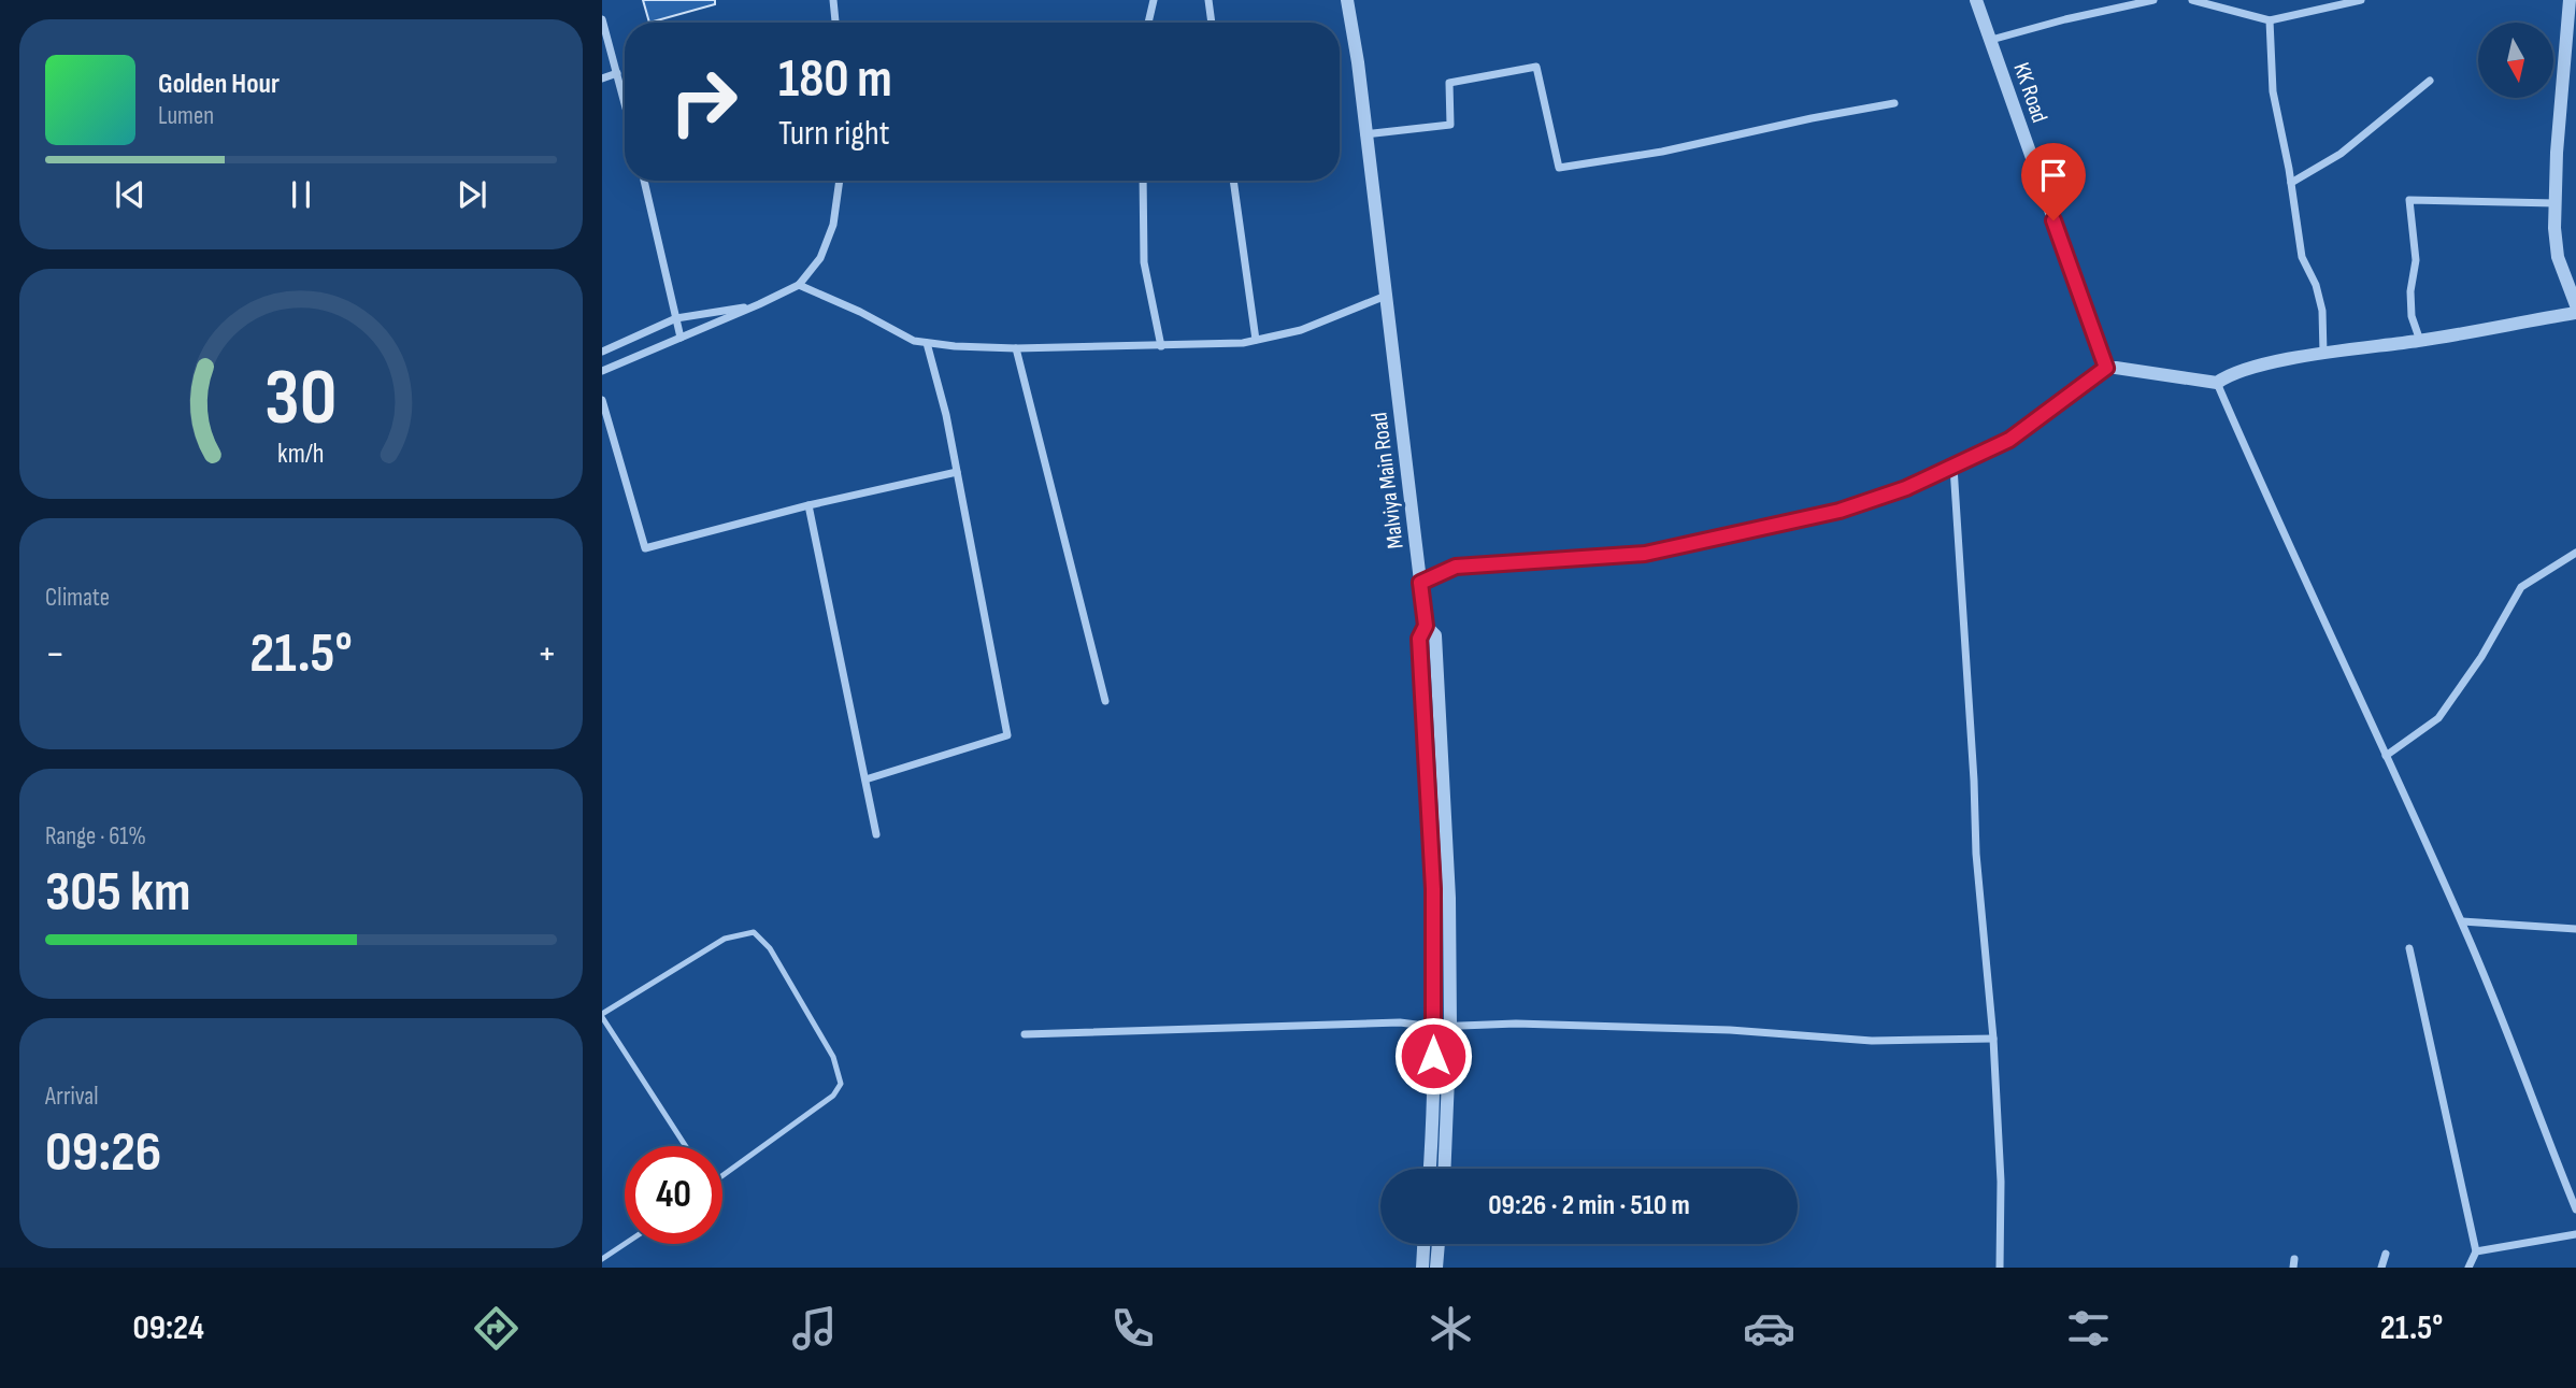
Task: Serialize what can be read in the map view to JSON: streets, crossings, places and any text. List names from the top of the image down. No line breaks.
{"streets":{"street":["KK Road","Malviya Main Road"]},"north":"bottom","page":{"turn":["180 m","Turn right"],"song":["Golden Hour","Lumen"],"tile":["Climate",["Range · 61%","305 km"],["Arrival","09:26"]],"heat":["−","21.5°","+"],"limit":"40","trip":"09:26 · 2 min · 510 m","tabs":["09:24","21.5°"],"gauge":["30","km/h"]}}
